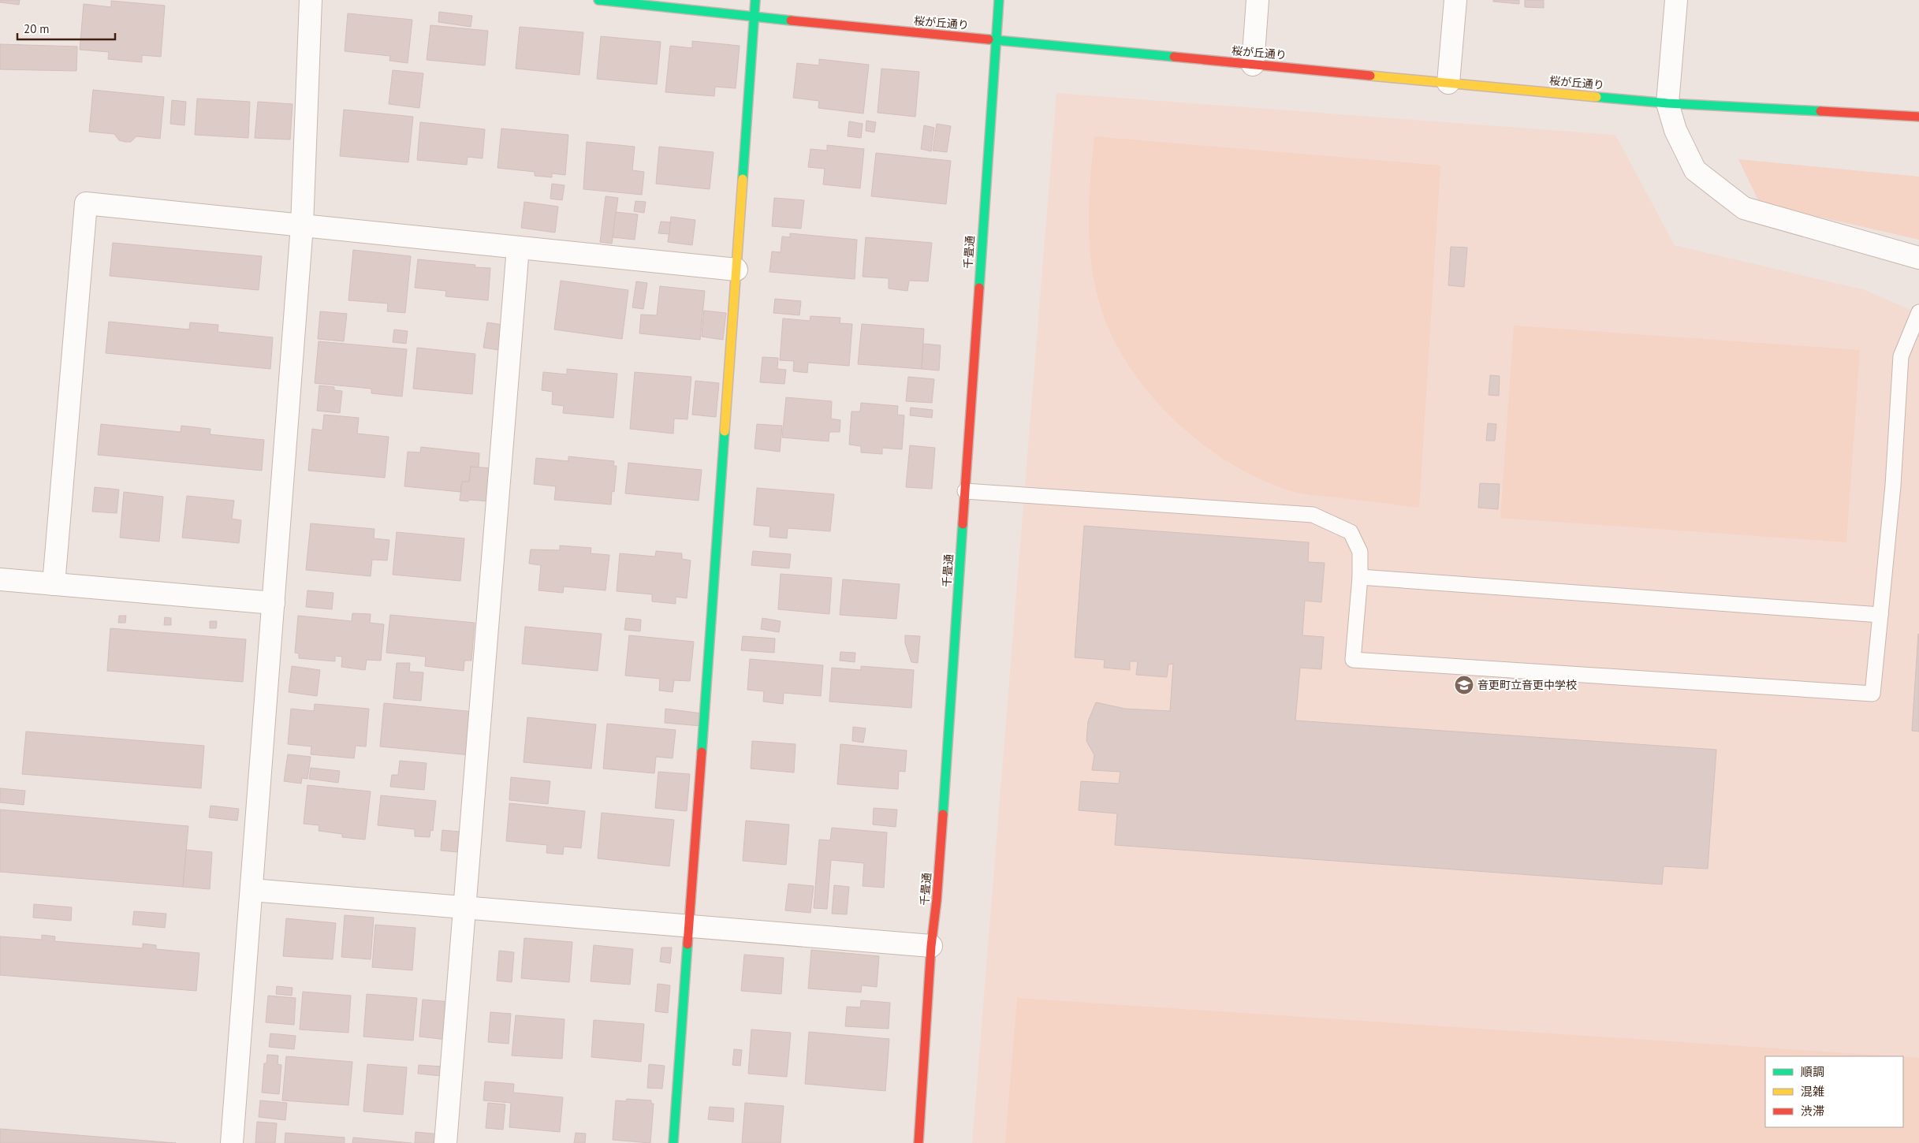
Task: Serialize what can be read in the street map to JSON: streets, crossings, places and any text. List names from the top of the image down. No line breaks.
{"streets":{"street":["桜が丘通り","千畳通"]},"crossings":[["桜が丘通り","千畳通"]],"places":{"school or university":["音更町立音更中学校"]},"legend":["順調","混雑","渋滞"],"scale_bar":"20 m"}
